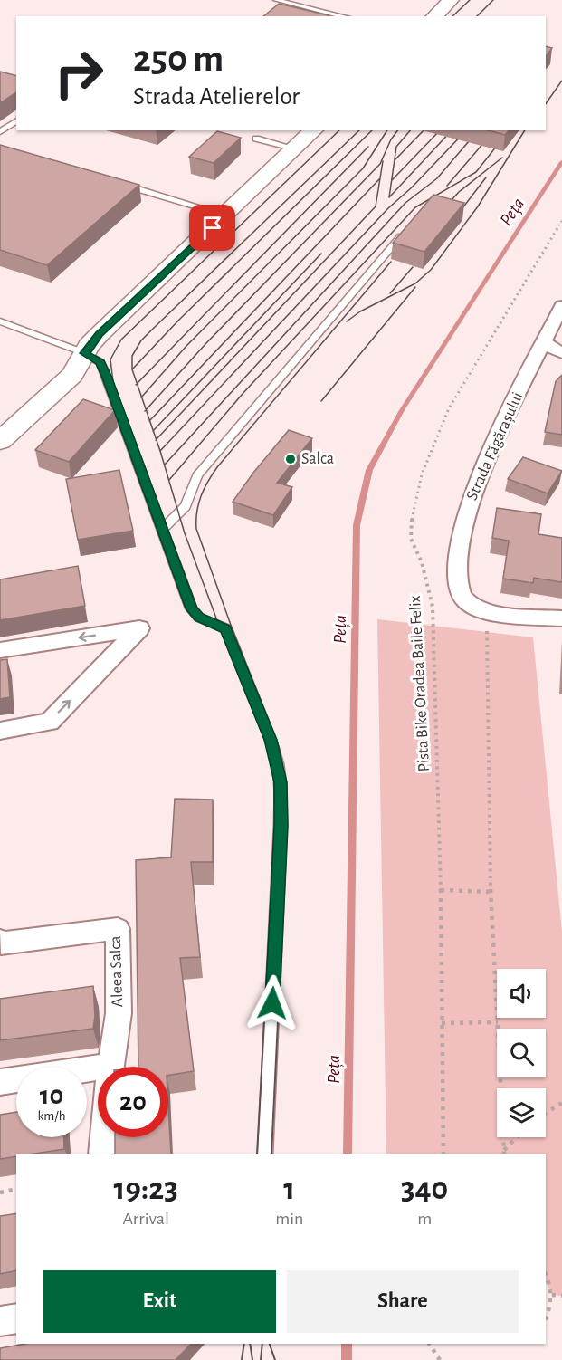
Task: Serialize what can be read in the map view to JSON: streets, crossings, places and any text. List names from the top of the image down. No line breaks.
{"streets":{"street":["Strada Făgărașului","Aleea Salca"],"path":["Pista Bike Oradea Baile Felix"]},"water":["Peța"],"places":["Salca"],"page":{"turn":["250 m","Strada Atelierelor"],"speed":"10 km/h","limit":"20","eta":["19:23","Arrival","1","min","340","m"],"buttons":["Exit","Share"]}}
